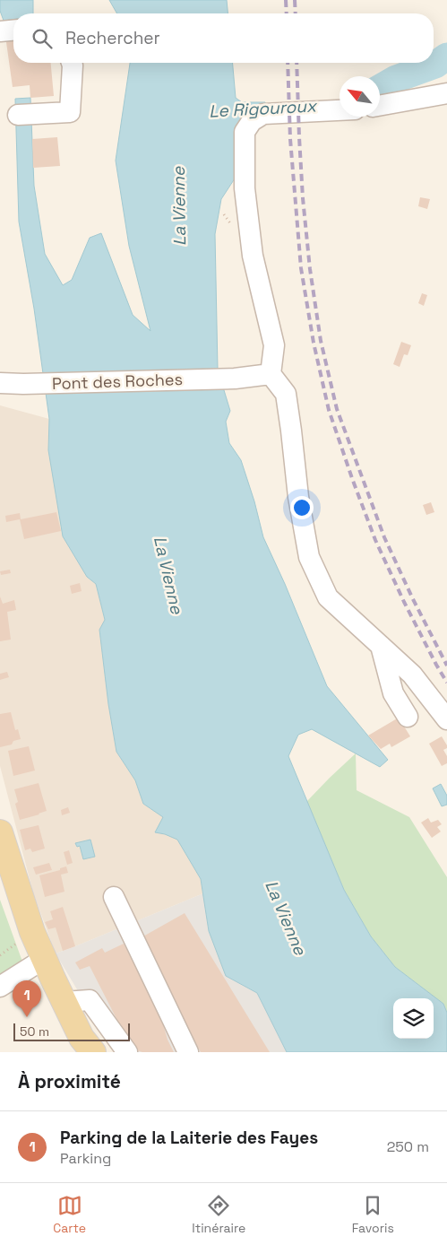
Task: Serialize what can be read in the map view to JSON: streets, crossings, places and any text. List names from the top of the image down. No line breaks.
{"streets":{"street":["Pont des Roches"]},"water":["Le Rigouroux","La Vienne"],"scale_bar":"50 m","north":"top left","page":{"search":"Rechercher","pins":"1","scale":"50 m","heading":"À proximité","list":[{"mark":"1","name":"Parking de la Laiterie des Fayes","note":"Parking","value":"250 m"}],"nav":["Carte","Itinéraire","Favoris"]}}
